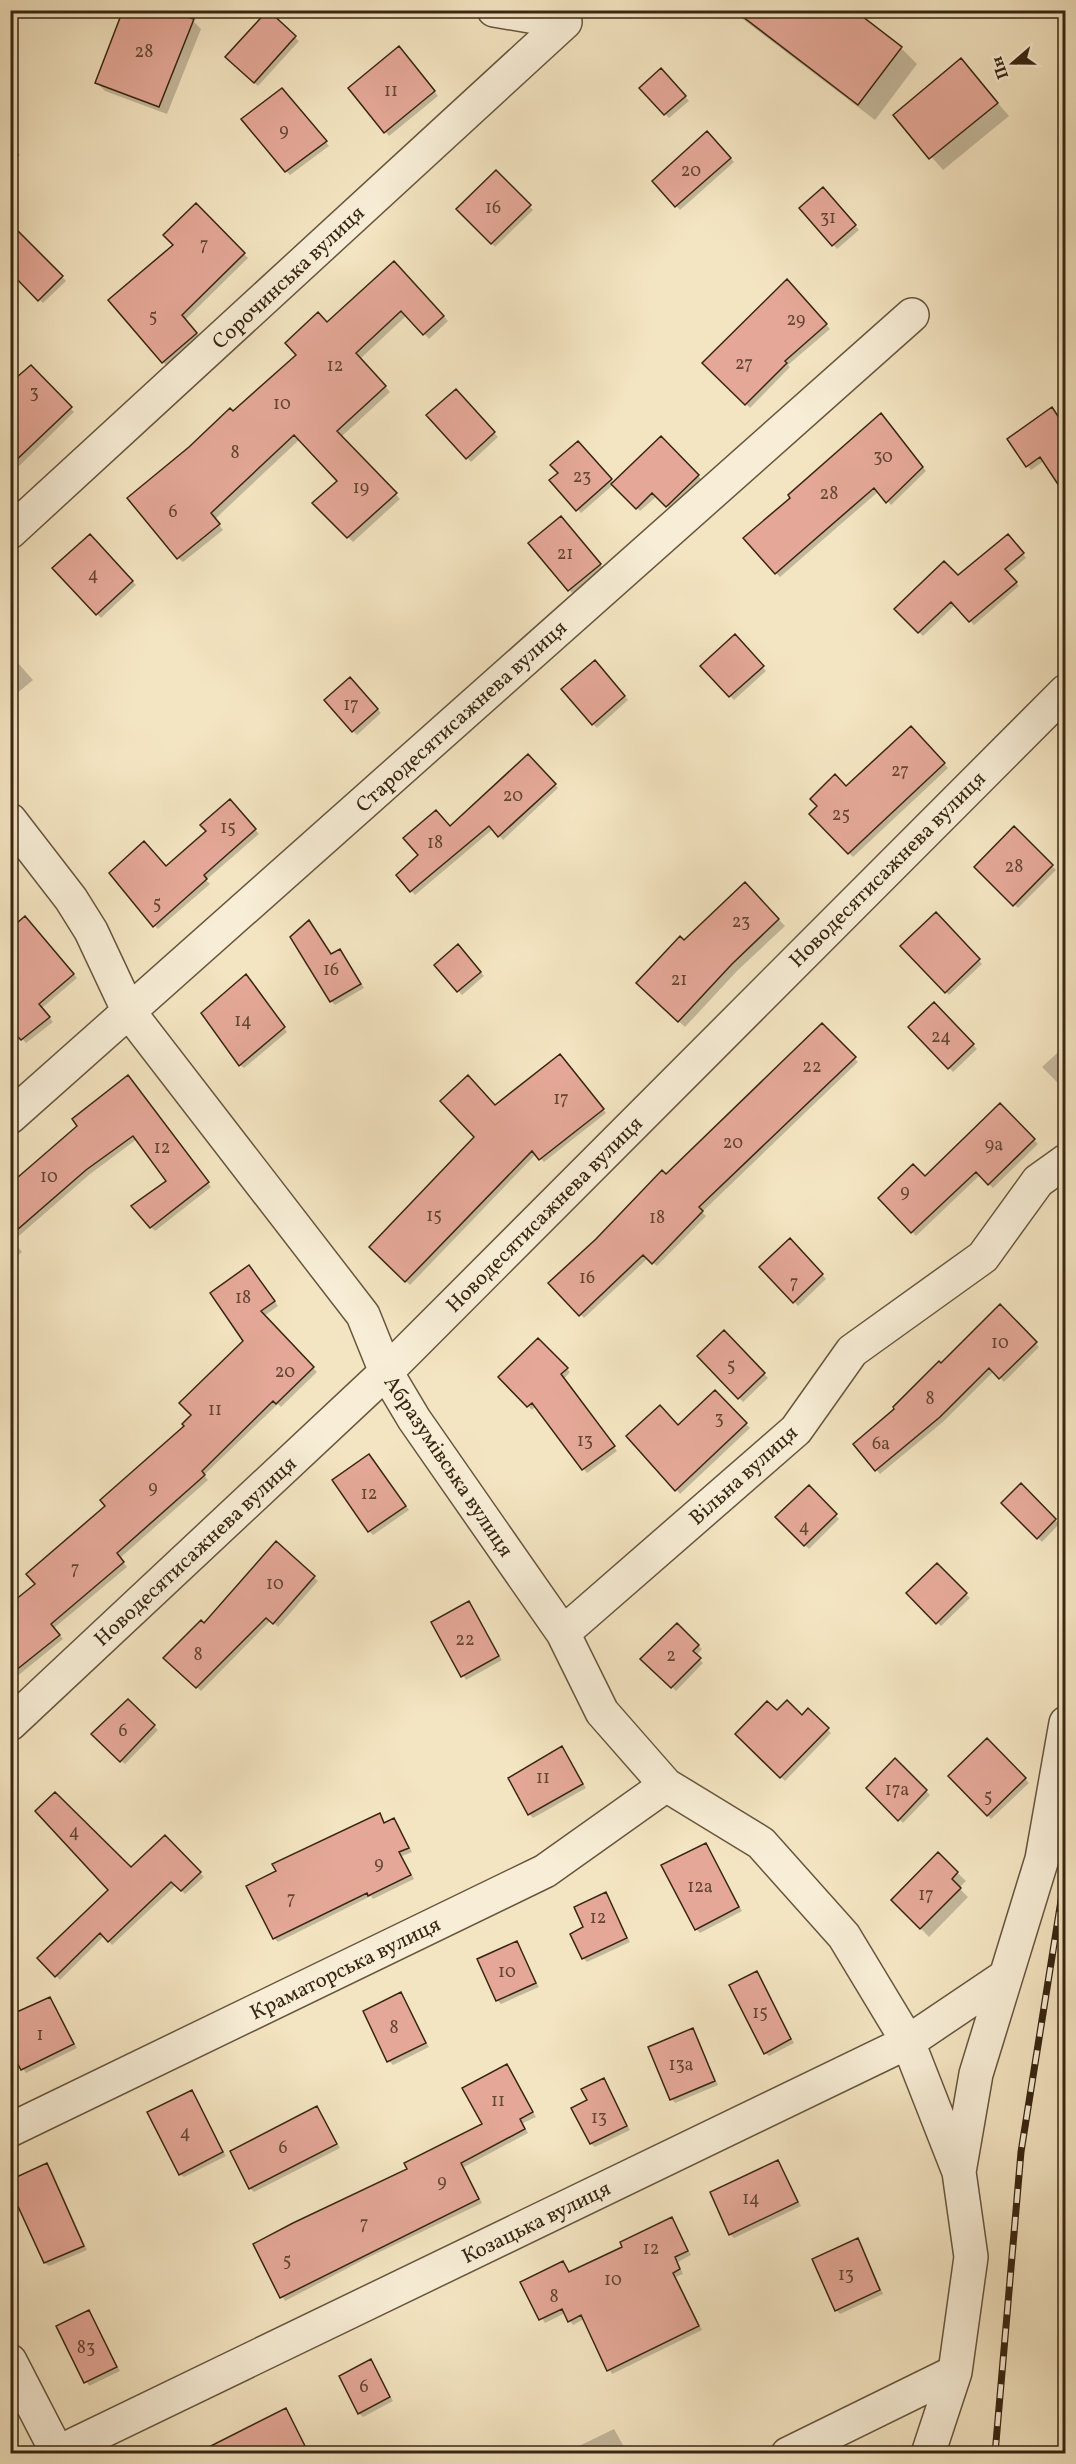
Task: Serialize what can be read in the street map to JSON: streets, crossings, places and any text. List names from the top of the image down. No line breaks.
{"streets":{"street":["Сорочинська вулиця","Стародесятисажнева вулиця","Новодесятисажнева вулиця","Абразумівська вулиця","Вільна вулиця","Краматорська вулиця","Козацька вулиця"]},"crossings":[["Стародесятисажнева вулиця","Абразумівська вулиця"],["Новодесятисажнева вулиця","Абразумівська вулиця"],["Абразумівська вулиця","Вільна вулиця"],["Абразумівська вулиця","Краматорська вулиця"],["Абразумівська вулиця","Козацька вулиця"]],"house_numbers":["28","11","9","20","16","31","7","5","29","27","12","3","10","8","30","23","19","28","6","21","4","17","27","20","25","15","18","28","5","23","16","21","14","24","22","17","20","9а","12","10","9","15","18","16","7","18","10","5","20","8","11","3","13","6а","9","12","4","7","10","22","8","2","6","11","17а","5","4","9","12а","17","7","12","10","15","8","1","13а","11","13","4","6","9","14","7","12","5","13","10","8","83","6"],"north":"left"}
